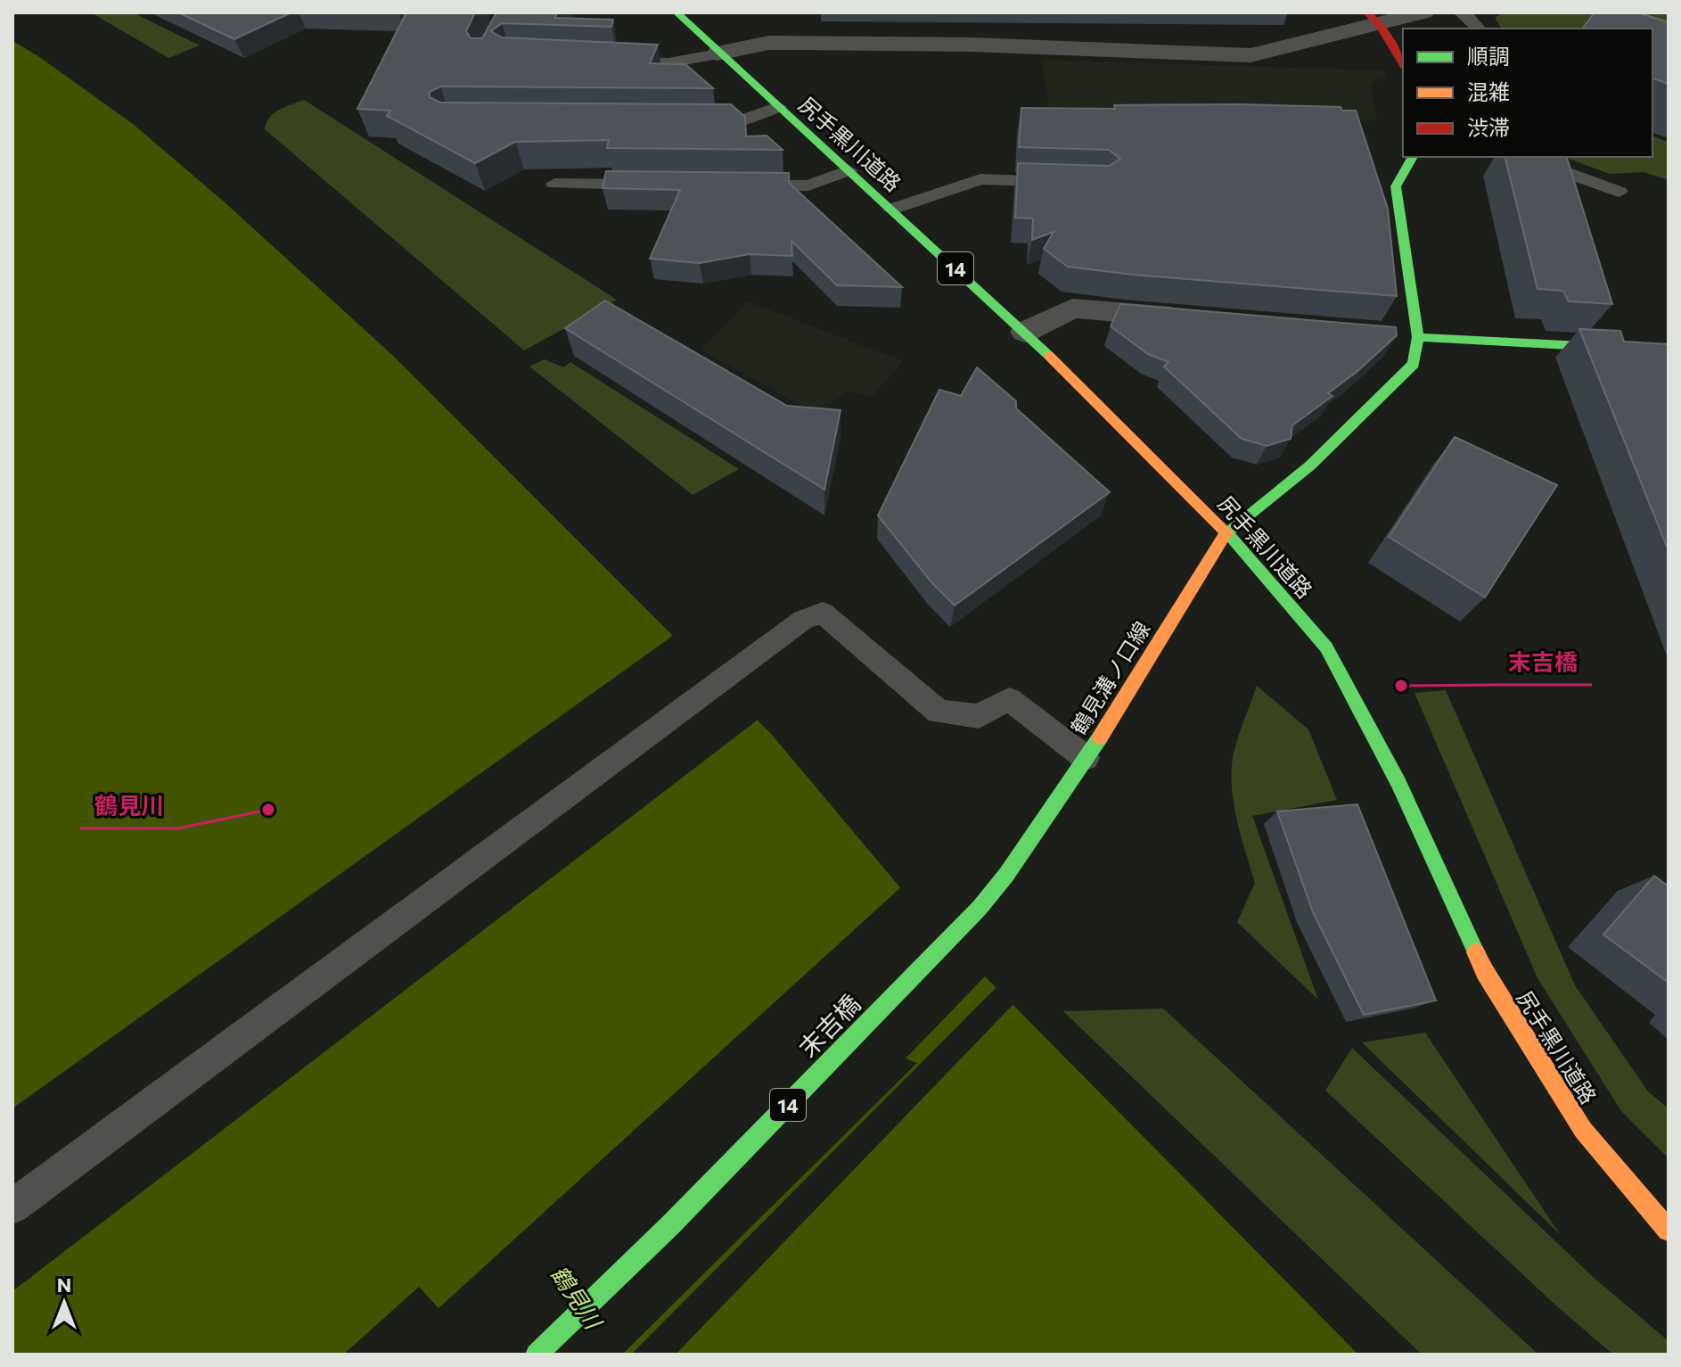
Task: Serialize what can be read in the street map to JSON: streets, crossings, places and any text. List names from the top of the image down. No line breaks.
{"streets":{"main road":["尻手黒川道路","14","鶴見溝ノ口線","末吉橋"]},"crossings":[["尻手黒川道路","鶴見溝ノ口線"],["鶴見溝ノ口線","末吉橋"]],"water":["鶴見川"],"places":["末吉橋","鶴見川"],"legend":["順調","混雑","渋滞"],"north":"top"}
